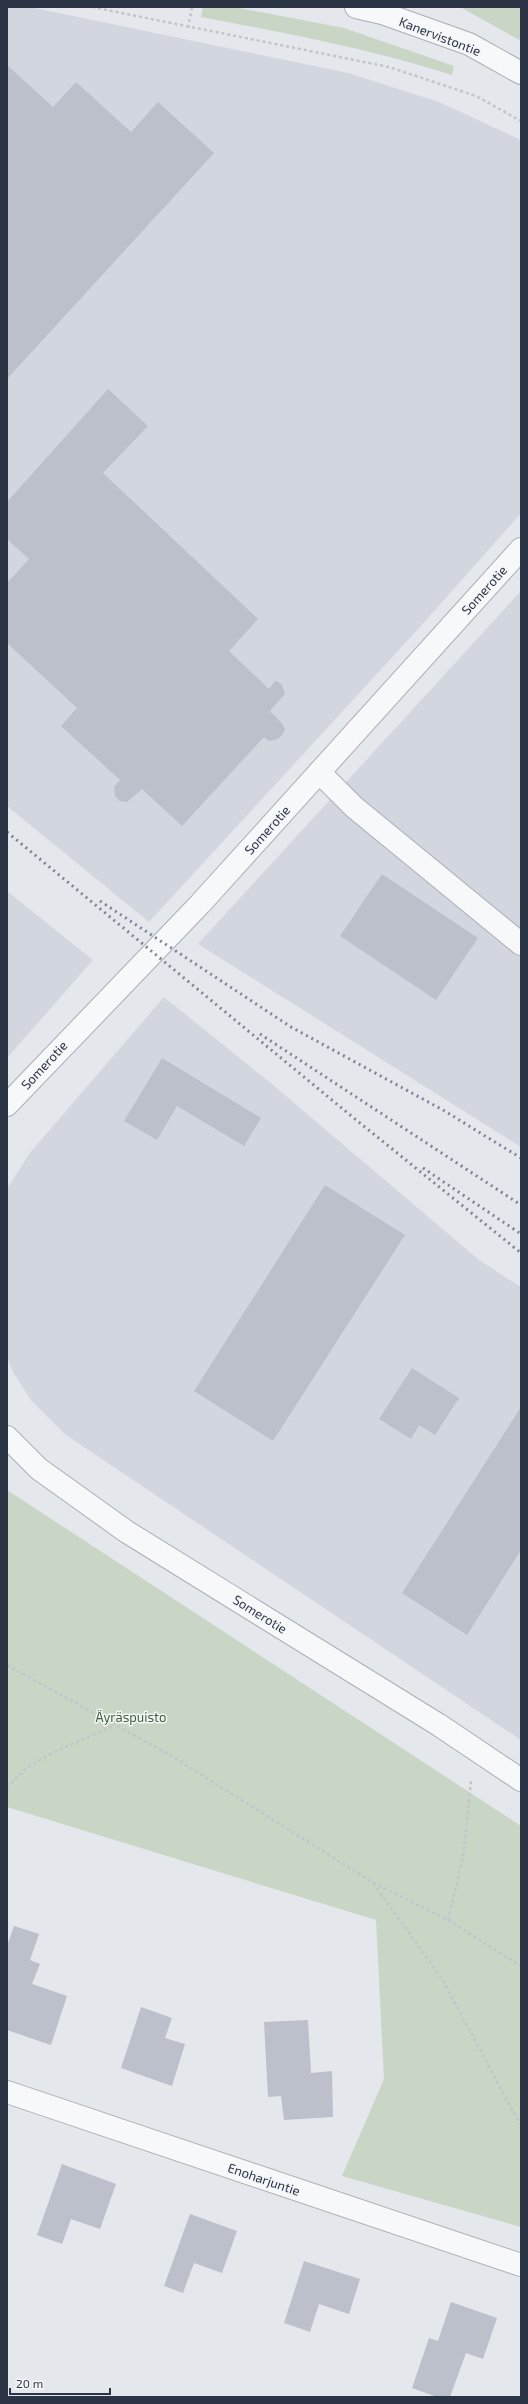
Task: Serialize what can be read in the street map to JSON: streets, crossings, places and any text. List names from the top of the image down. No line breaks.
{"streets":{"street":["Kanervistontie","Somerotie","Enoharjuntie"]},"parks":["Äyräspuisto"],"scale_bar":"20 m"}
